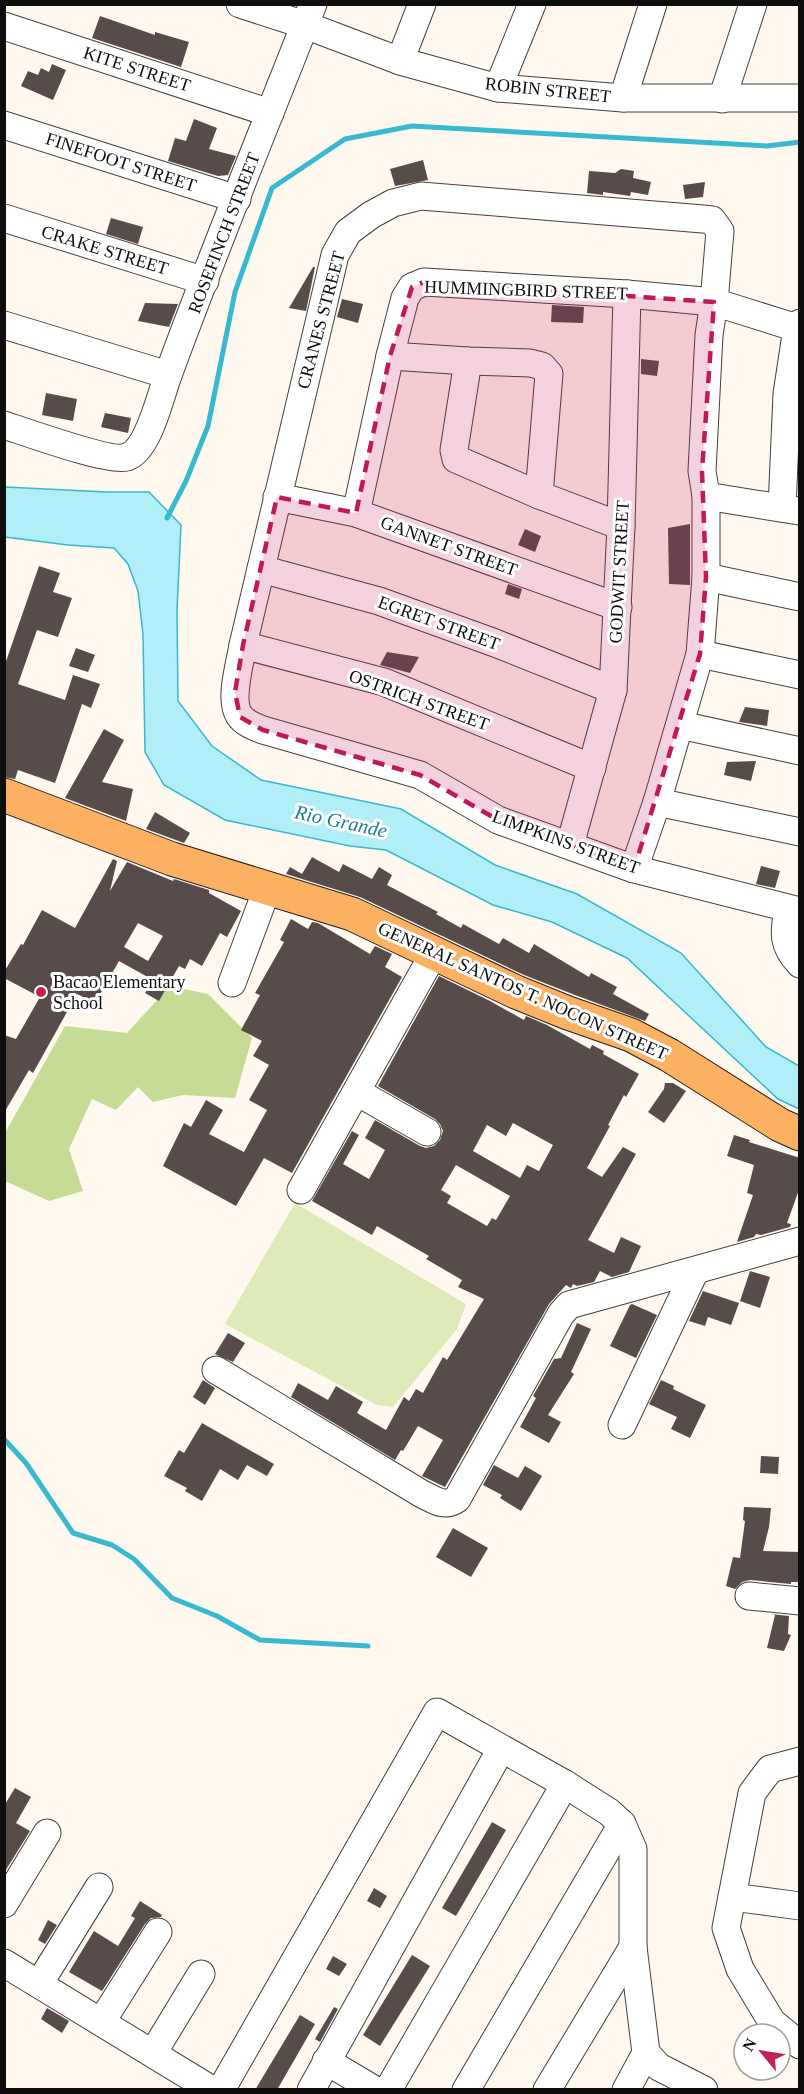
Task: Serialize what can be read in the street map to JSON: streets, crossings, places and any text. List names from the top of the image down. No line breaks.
{"streets":{"main road":["GENERAL SANTOS T. NOCON STREET"],"street":["KITE STREET","ROBIN STREET","FINEFOOT STREET","ROSEFINCH STREET","CRAKE STREET","HUMMINGBIRD STREET","CRANES STREET","GANNET STREET","GODWIT STREET","EGRET STREET","OSTRICH STREET","LIMPKINS STREET"]},"crossings":[["KITE STREET","ROSEFINCH STREET"],["ROBIN STREET","ROSEFINCH STREET"],["FINEFOOT STREET","ROSEFINCH STREET"],["ROSEFINCH STREET","CRAKE STREET"],["HUMMINGBIRD STREET","CRANES STREET"],["HUMMINGBIRD STREET","GANNET STREET"],["HUMMINGBIRD STREET","GODWIT STREET"],["CRANES STREET","GANNET STREET"],["CRANES STREET","EGRET STREET"],["CRANES STREET","OSTRICH STREET"],["CRANES STREET","LIMPKINS STREET"],["GANNET STREET","GODWIT STREET"],["GODWIT STREET","EGRET STREET"],["GODWIT STREET","OSTRICH STREET"],["GODWIT STREET","LIMPKINS STREET"]],"water":["Rio Grande"],"places":["Bacao Elementary School"],"north":"top left"}
